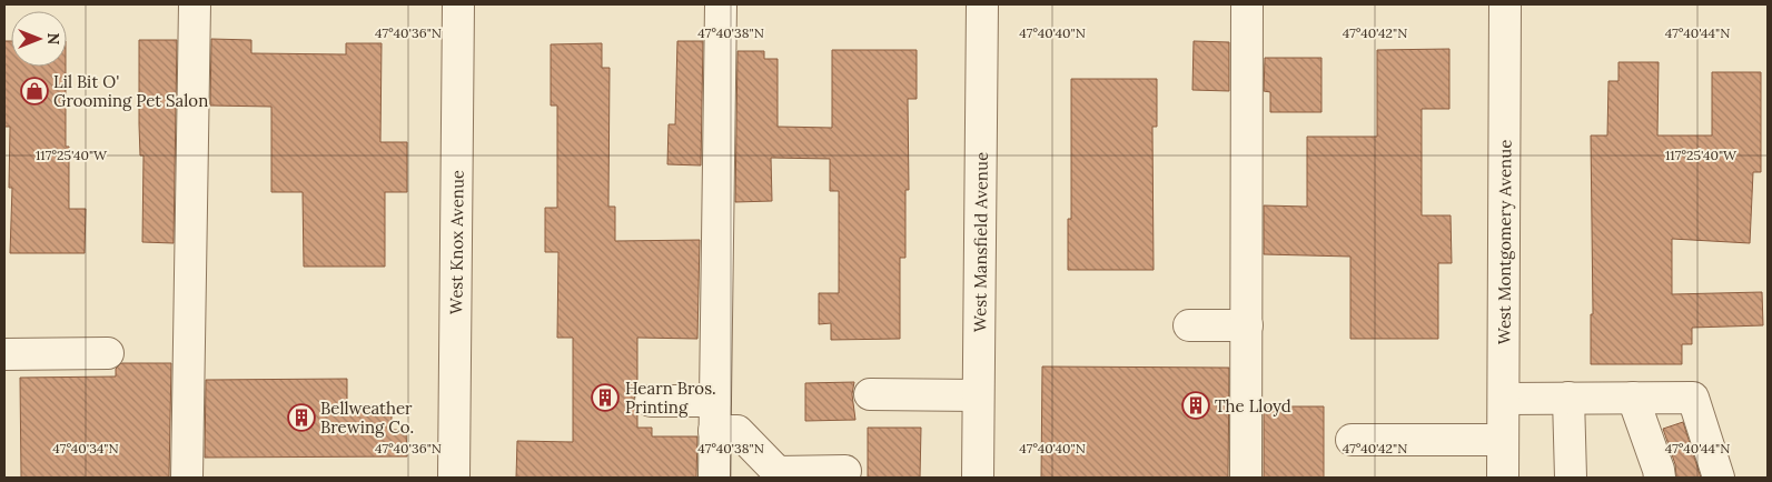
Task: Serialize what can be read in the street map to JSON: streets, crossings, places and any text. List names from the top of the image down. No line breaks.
{"streets":{"street":["West Knox Avenue","West Mansfield Avenue","West Montgomery Avenue"]},"places":{"shop":["Lil Bit O' Grooming Pet Salon"],"building":["Hearn Bros. Printing","The Lloyd","Bellweather Brewing Co."]},"north":"right","coordinates":["47°40'36\"N","47°40'38\"N","47°40'40\"N","47°40'42\"N","47°40'44\"N","117°25'40\"W","47°40'34\"N"]}
